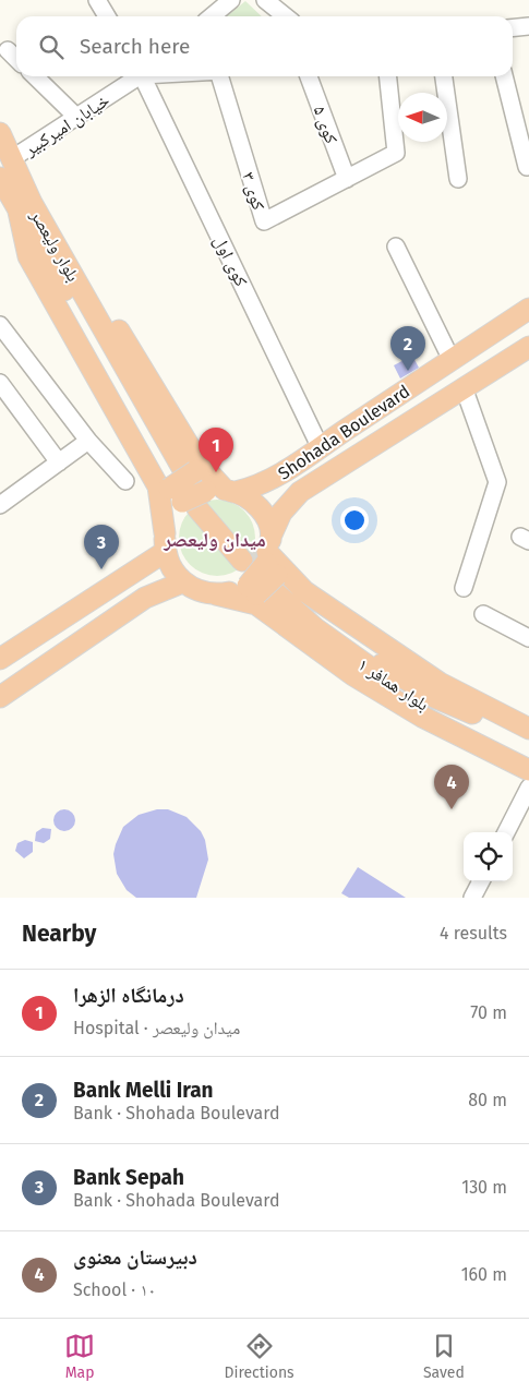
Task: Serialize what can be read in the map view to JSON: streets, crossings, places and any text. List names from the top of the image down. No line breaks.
{"streets":{"main road":["بلوار ولیعصر","Shohada Boulevard","بلوار همافر ۱"],"street":["خیابان امیرکبیر","کوی ۵","کوی ۳","کوی اول"]},"crossings":[["خیابان امیرکبیر","بلوار ولیعصر"],["کوی ۵","کوی ۳"],["بلوار ولیعصر","بلوار همافر ۱"],["کوی اول","Shohada Boulevard"],["Shohada Boulevard","بلوار همافر ۱"]],"districts":["میدان ولیعصر"],"north":"left","page":{"search":"Search here","pins":["2","1","3","4"],"heading":["Nearby","4 results"],"list":[{"mark":"1","name":"درمانگاه الزهرا","note":"Hospital · میدان ولیعصر","value":"70 m"},{"mark":"2","name":"Bank Melli Iran","note":"Bank · Shohada Boulevard","value":"80 m"},{"mark":"3","name":"Bank Sepah","note":"Bank · Shohada Boulevard","value":"130 m"},{"mark":"4","name":"دبیرستان معنوی","note":"School · ۱۰","value":"160 m"}],"nav":["Map","Directions","Saved"]}}
